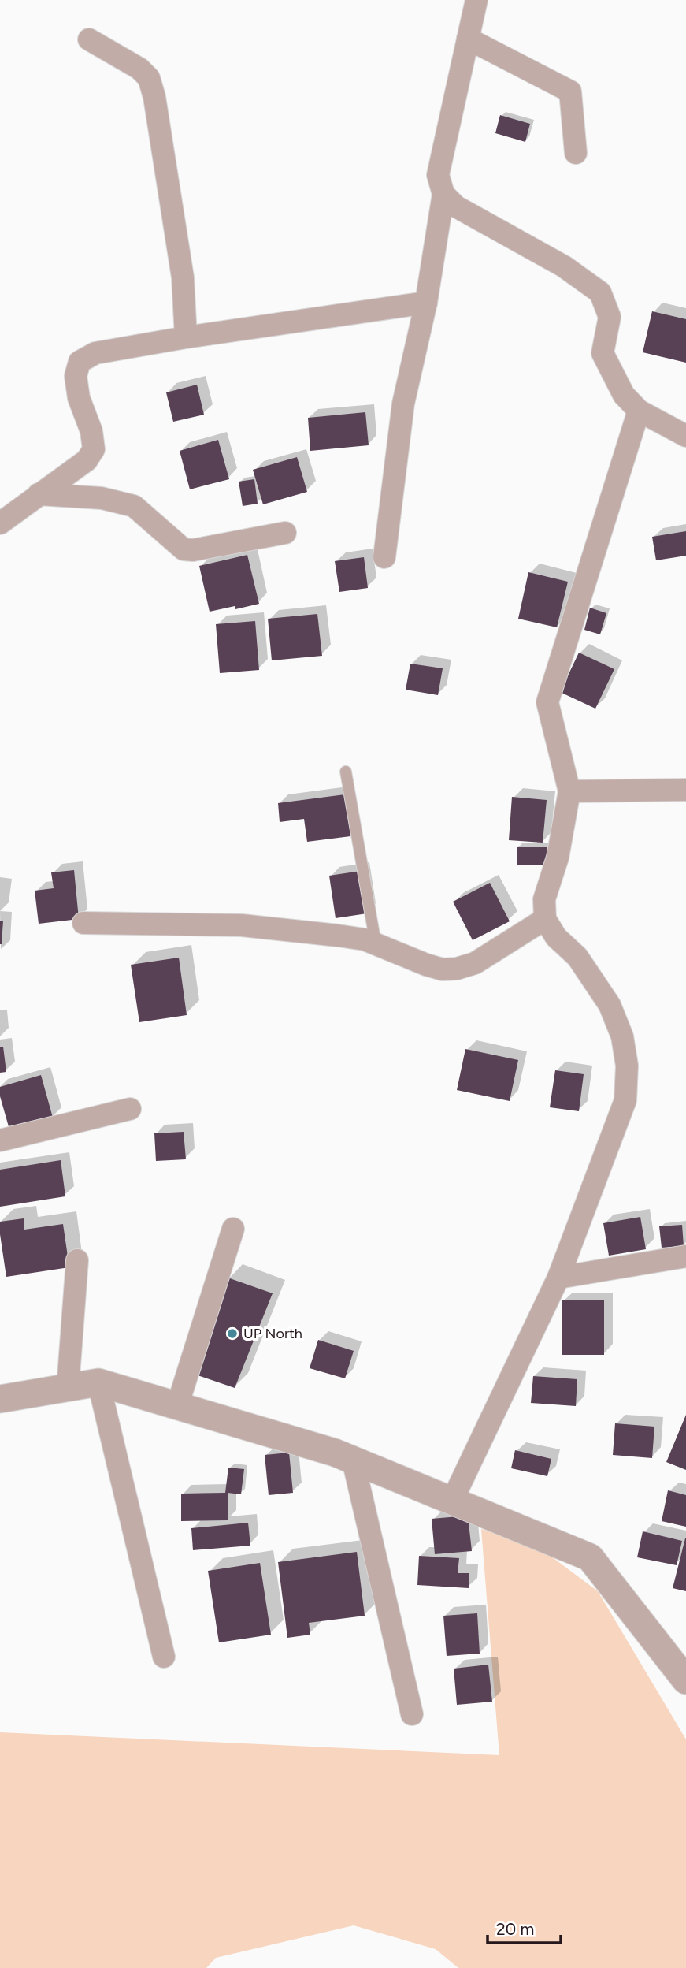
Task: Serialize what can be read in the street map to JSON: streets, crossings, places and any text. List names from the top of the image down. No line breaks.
{"places":["UP North"],"scale_bar":"20 m"}
